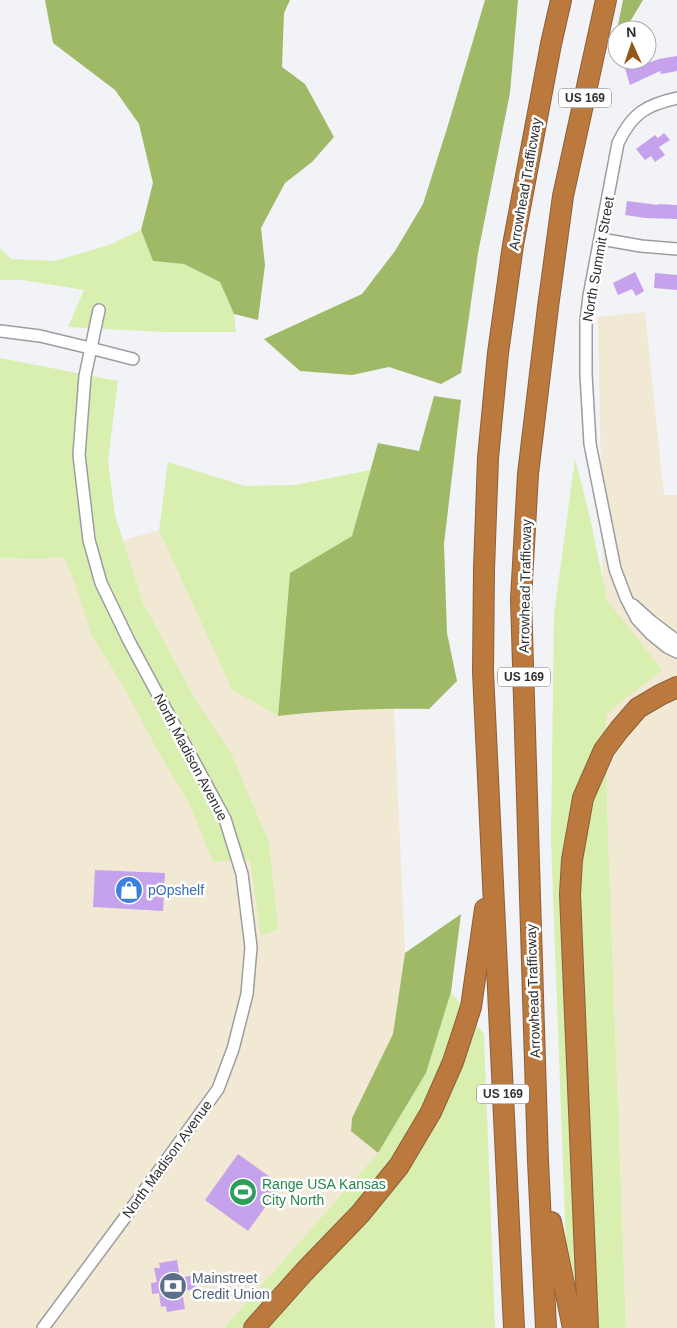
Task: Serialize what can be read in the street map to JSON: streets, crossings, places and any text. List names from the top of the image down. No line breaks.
{"streets":{"highway":["US 169","Arrowhead Trafficway"],"street":["North Summit Street","North Madison Avenue"]},"places":{"shop":["pOpshelf"],"sports":["Range USA Kansas City North"],"bank":["Mainstreet Credit Union"]},"north":"top"}
